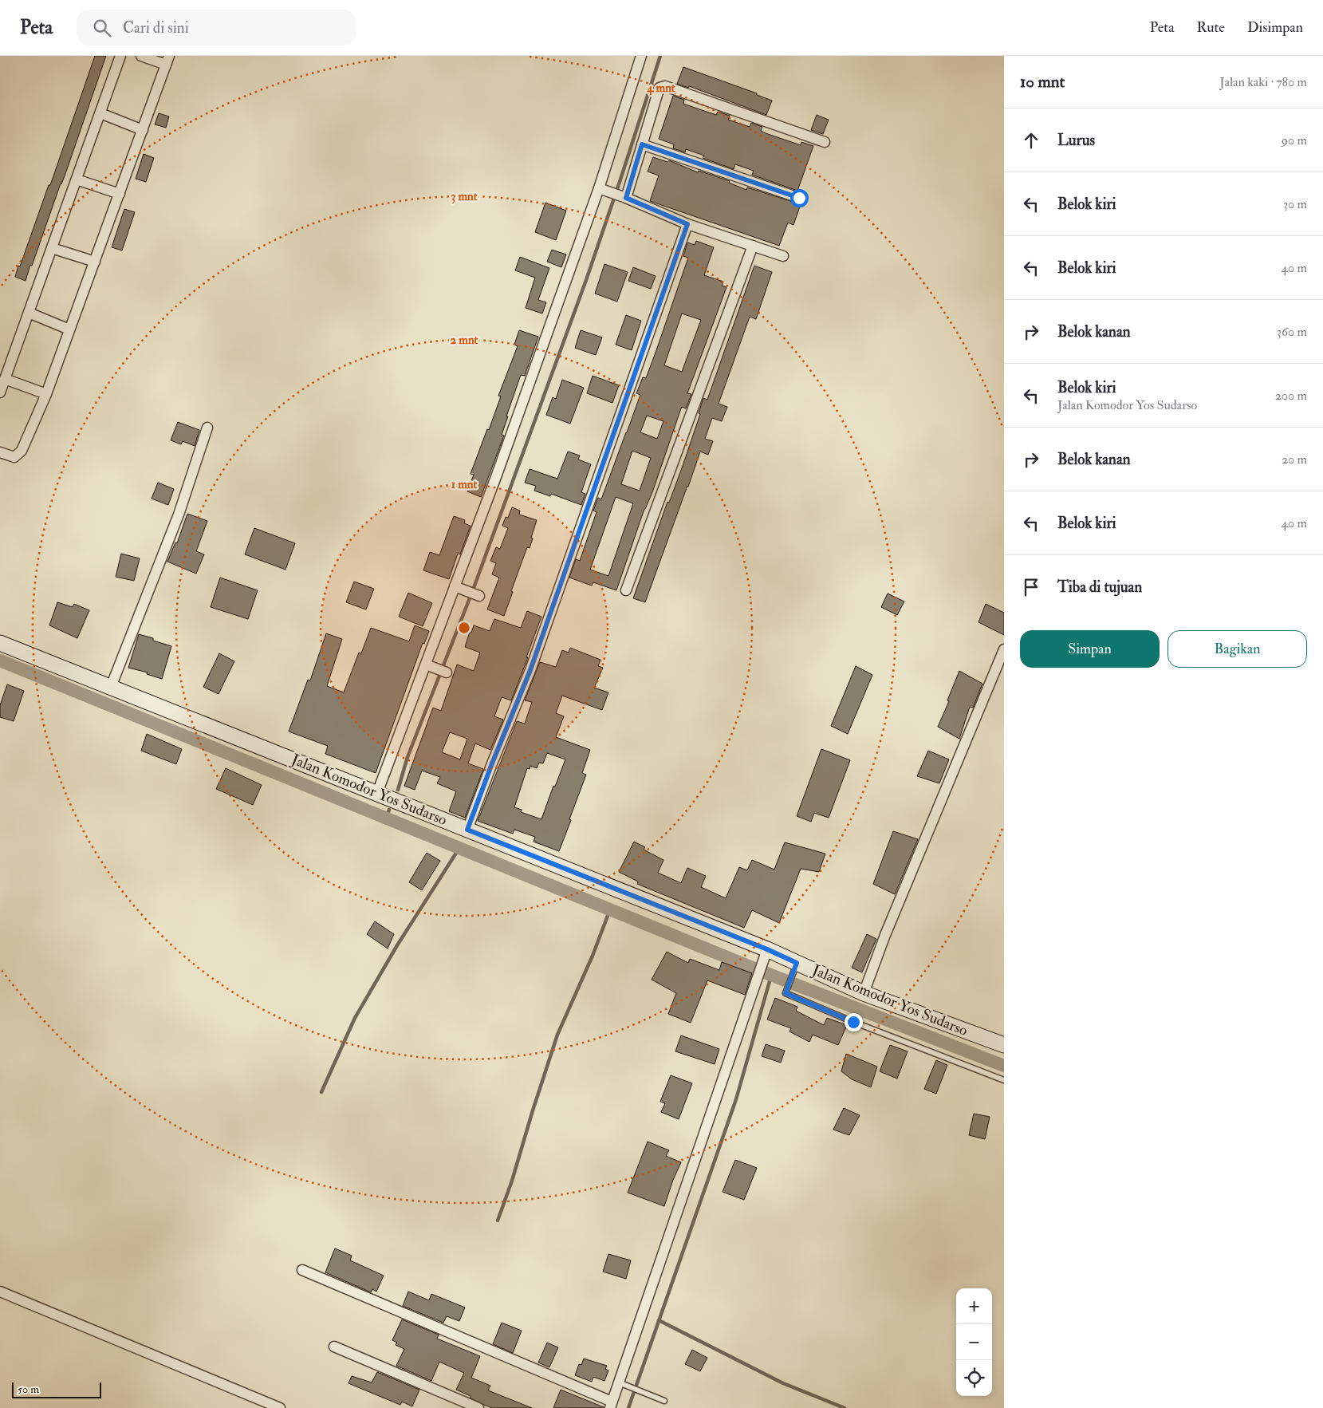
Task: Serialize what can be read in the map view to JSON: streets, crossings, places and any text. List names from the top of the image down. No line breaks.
{"streets":{"street":["Jalan Komodor Yos Sudarso"]},"scale_bar":"50 m","page":{"header":"Peta","search":"Cari di sini","nav":["Peta","Rute","Disimpan"],"heading":["10 mnt","Jalan kaki · 780 m"],"list":[["Lurus","90 m"],["Belok kiri","30 m"],["Belok kiri","40 m"],["Belok kanan","360 m"],["Belok kiri","Jalan Komodor Yos Sudarso","200 m"],["Belok kanan","20 m"],["Belok kiri","40 m"],"Tiba di tujuan"],"buttons":["Simpan","Bagikan"],"map_buttons":["+","−"],"scale":"50 m"},"rings":["4 mnt","3 mnt","2 mnt","1 mnt"]}
